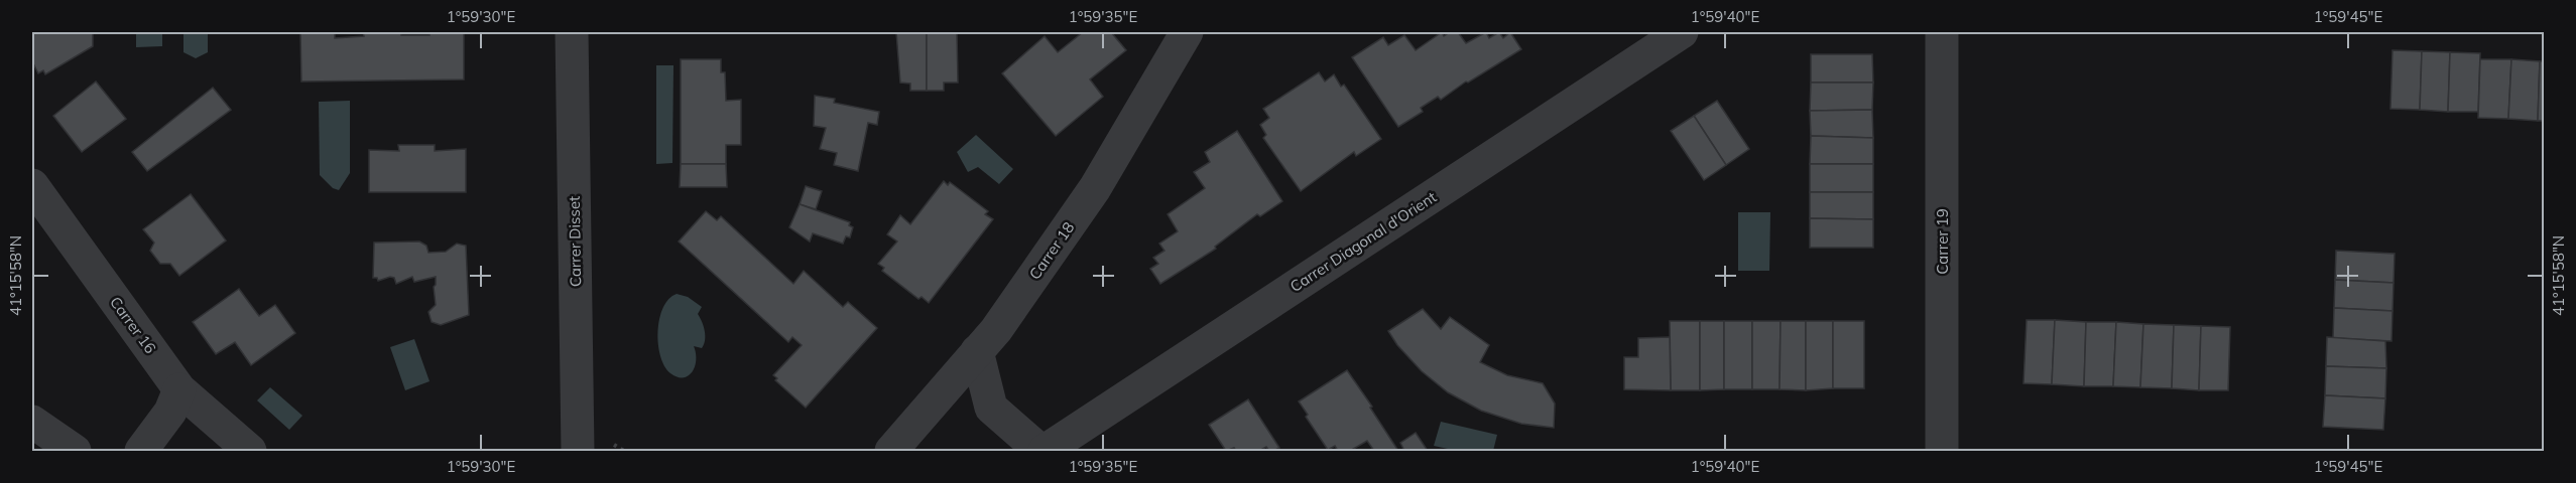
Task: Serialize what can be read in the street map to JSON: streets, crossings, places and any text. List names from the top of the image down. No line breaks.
{"streets":{"street":["Carrer Disset","Carrer Diagonal d'Orient","Carrer 19","Carrer 18","Carrer 16"]},"crossings":[["Carrer Diagonal d'Orient","Carrer 18"]],"coordinates":["1°59'30\"E","1°59'35\"E","1°59'40\"E","1°59'45\"E","41°15'58\"N"]}
